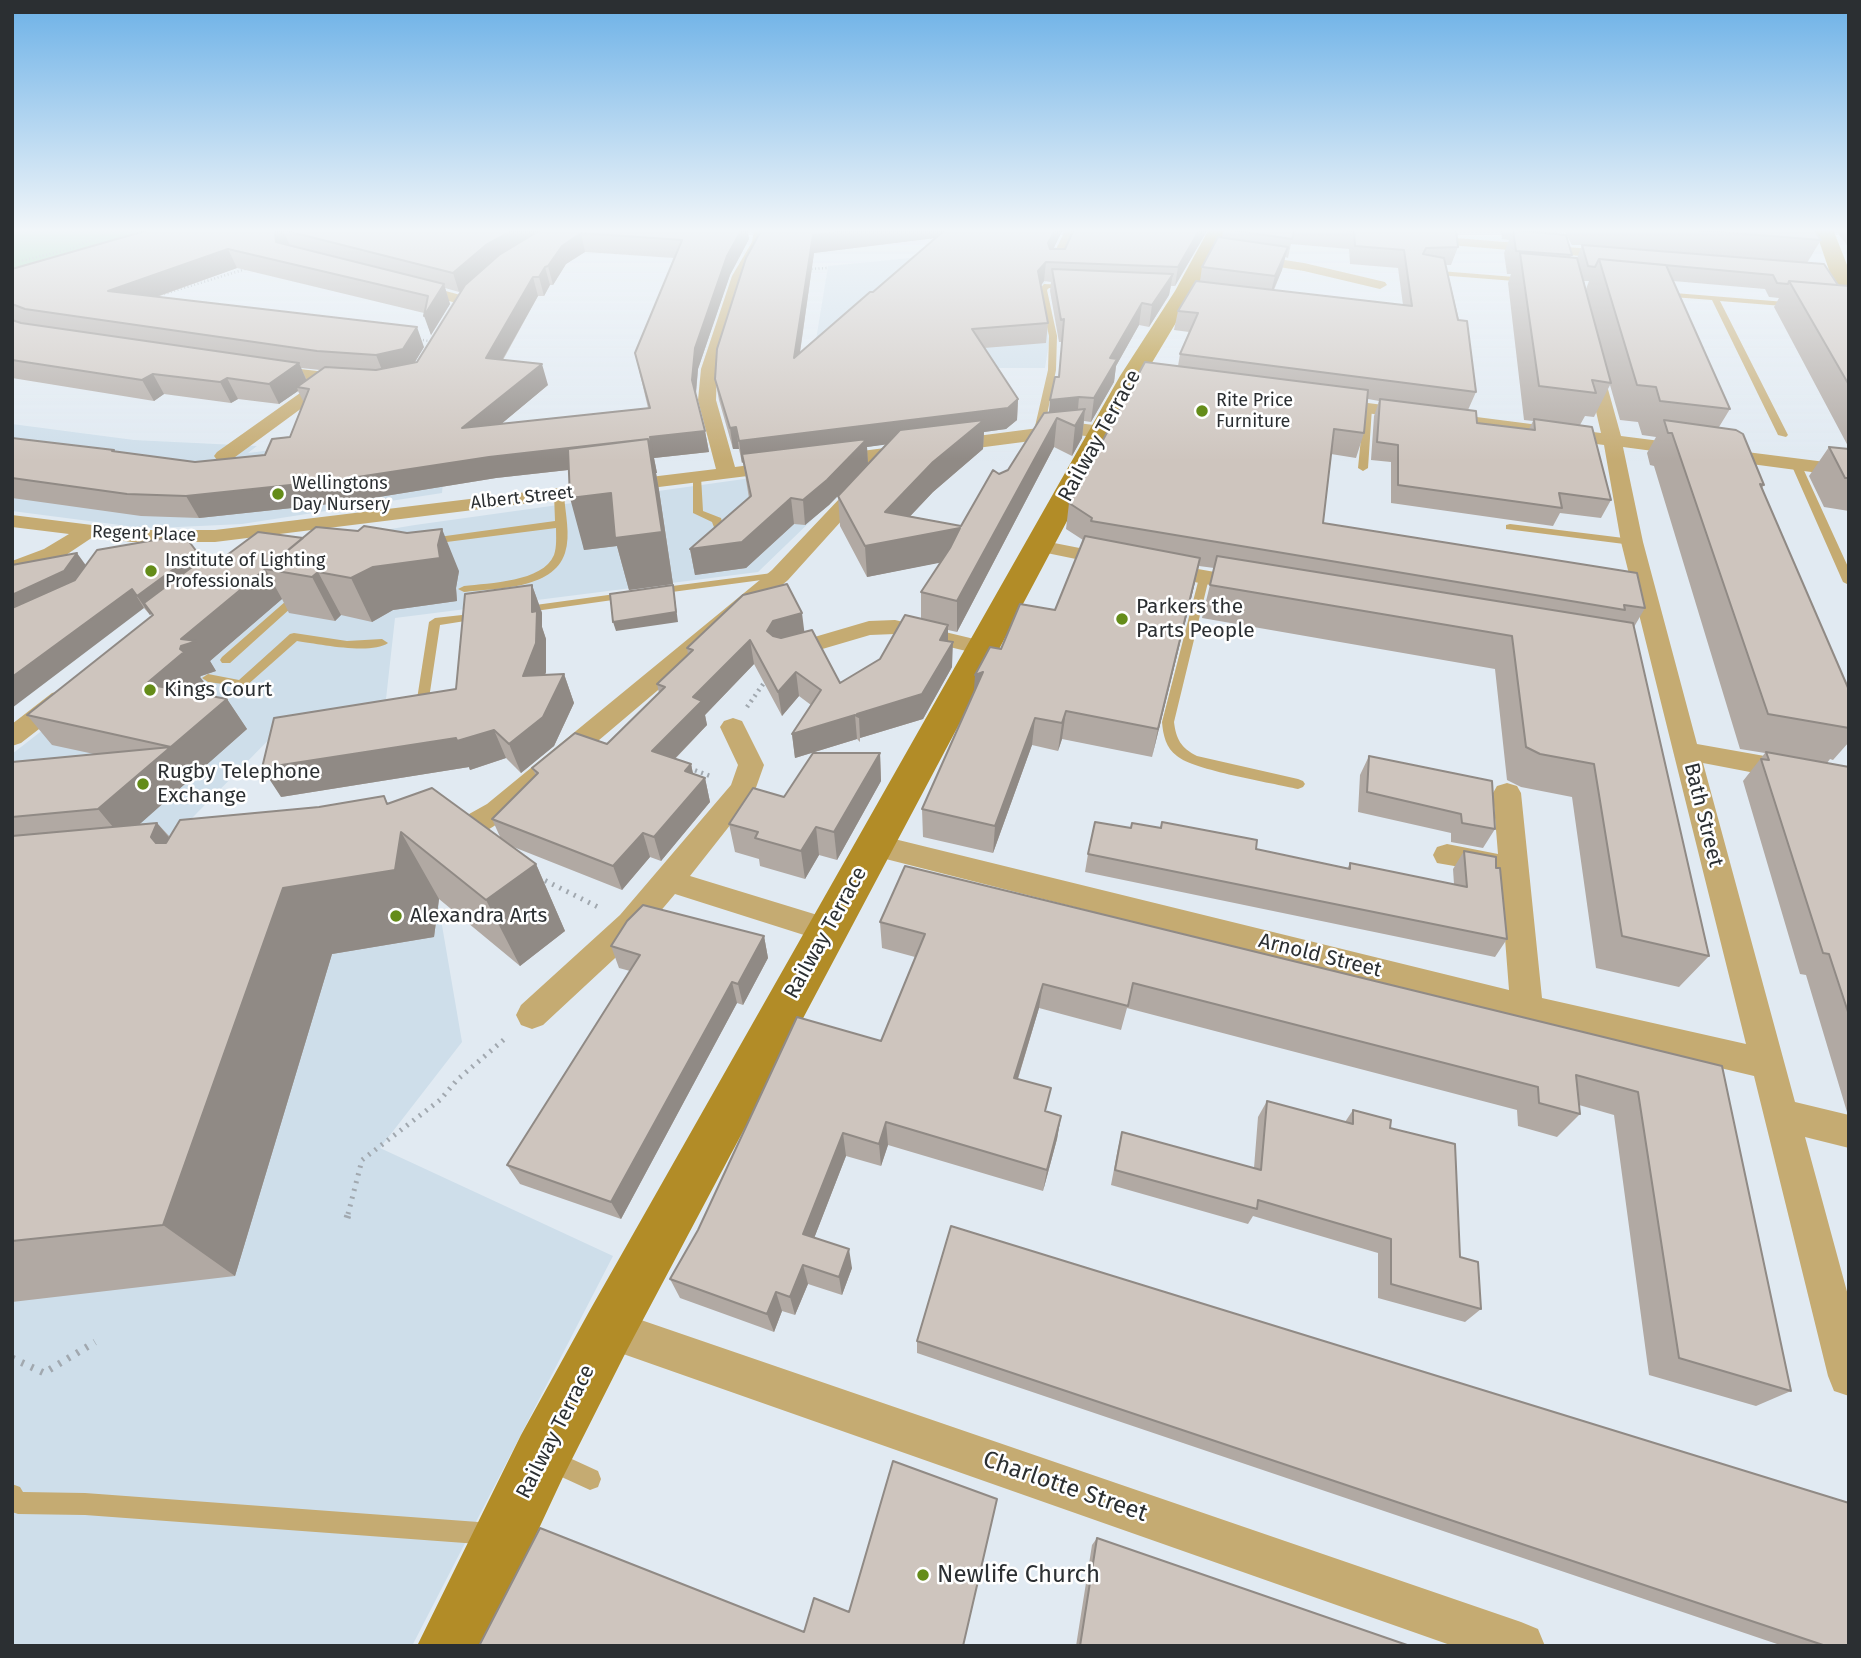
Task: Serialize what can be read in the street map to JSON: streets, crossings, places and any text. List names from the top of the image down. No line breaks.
{"streets":{"street":["Railway Terrace","Albert Street","Regent Place","Bath Street","Arnold Street","Charlotte Street"]},"crossings":[["Railway Terrace","Albert Street"],["Railway Terrace","Arnold Street"],["Railway Terrace","Charlotte Street"],["Albert Street","Regent Place"],["Bath Street","Arnold Street"]],"places":["Rite Price Furniture","Wellingtons Day Nursery","Institute of Lighting Professionals","Parkers the Parts People","Kings Court","Rugby Telephone Exchange","Alexandra Arts","Newlife Church"]}
